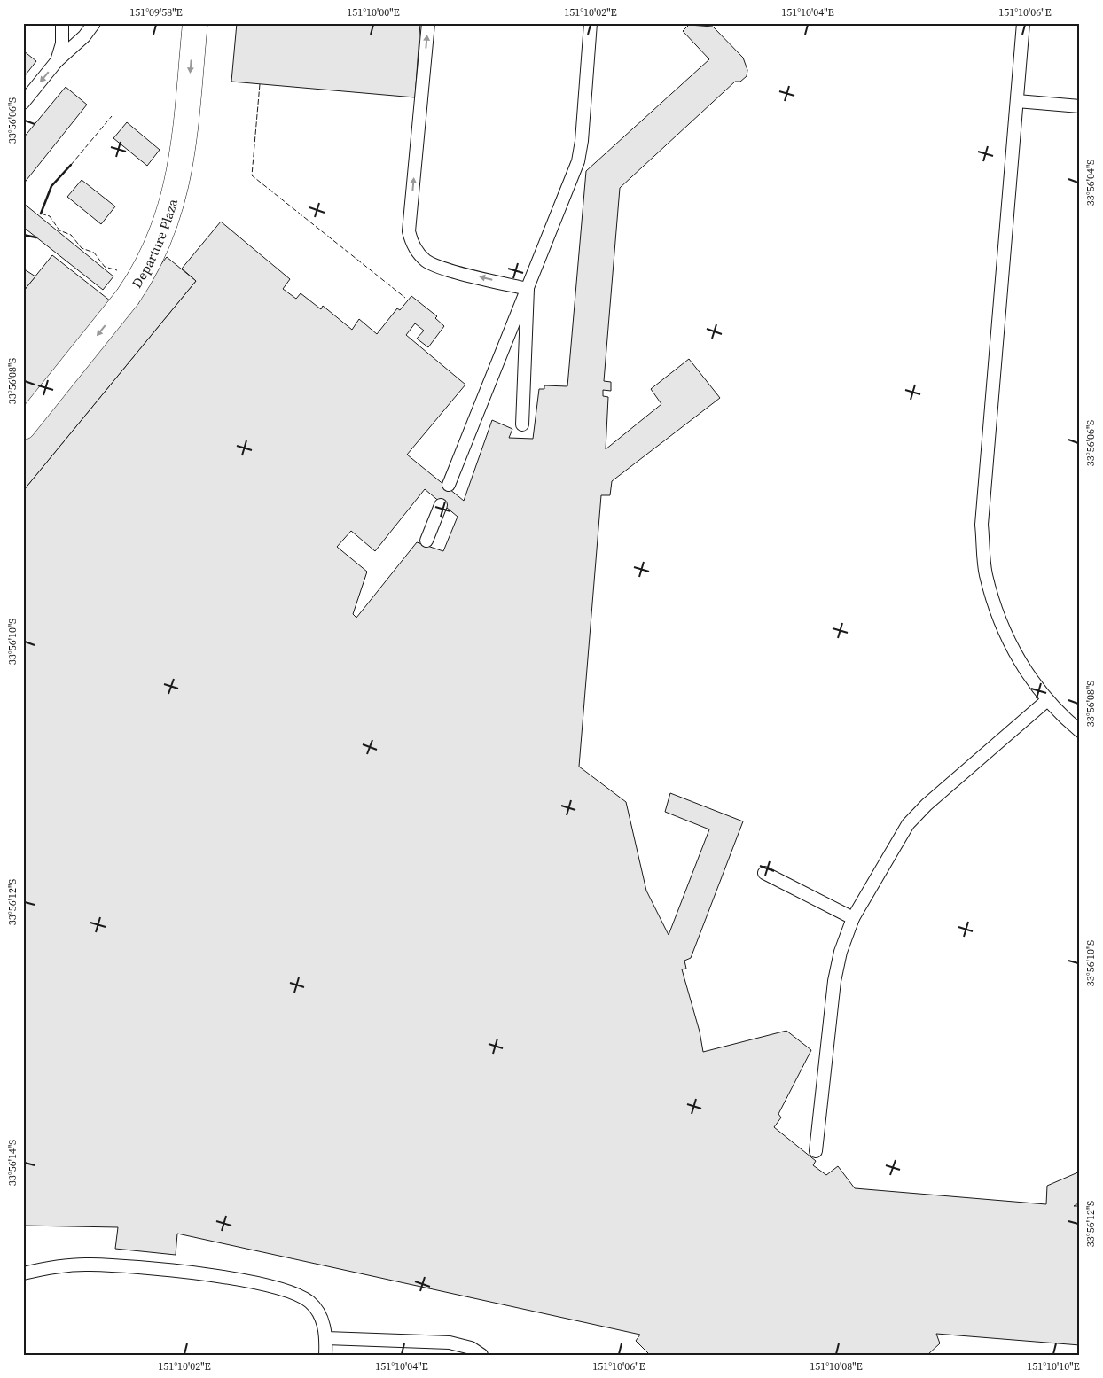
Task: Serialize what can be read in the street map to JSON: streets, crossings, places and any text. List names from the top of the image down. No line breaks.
{"streets":{"street":["Departure Plaza"]},"one_way":["Departure Plaza"],"coordinates":["151°09'58\"E","151°10'00\"E","151°10'02\"E","151°10'04\"E","151°10'06\"E","33°56'06\"S","33°56'04\"S","33°56'08\"S","33°56'10\"S","33°56'12\"S","33°56'14\"S","151°10'08\"E","151°10'10\"E"]}
